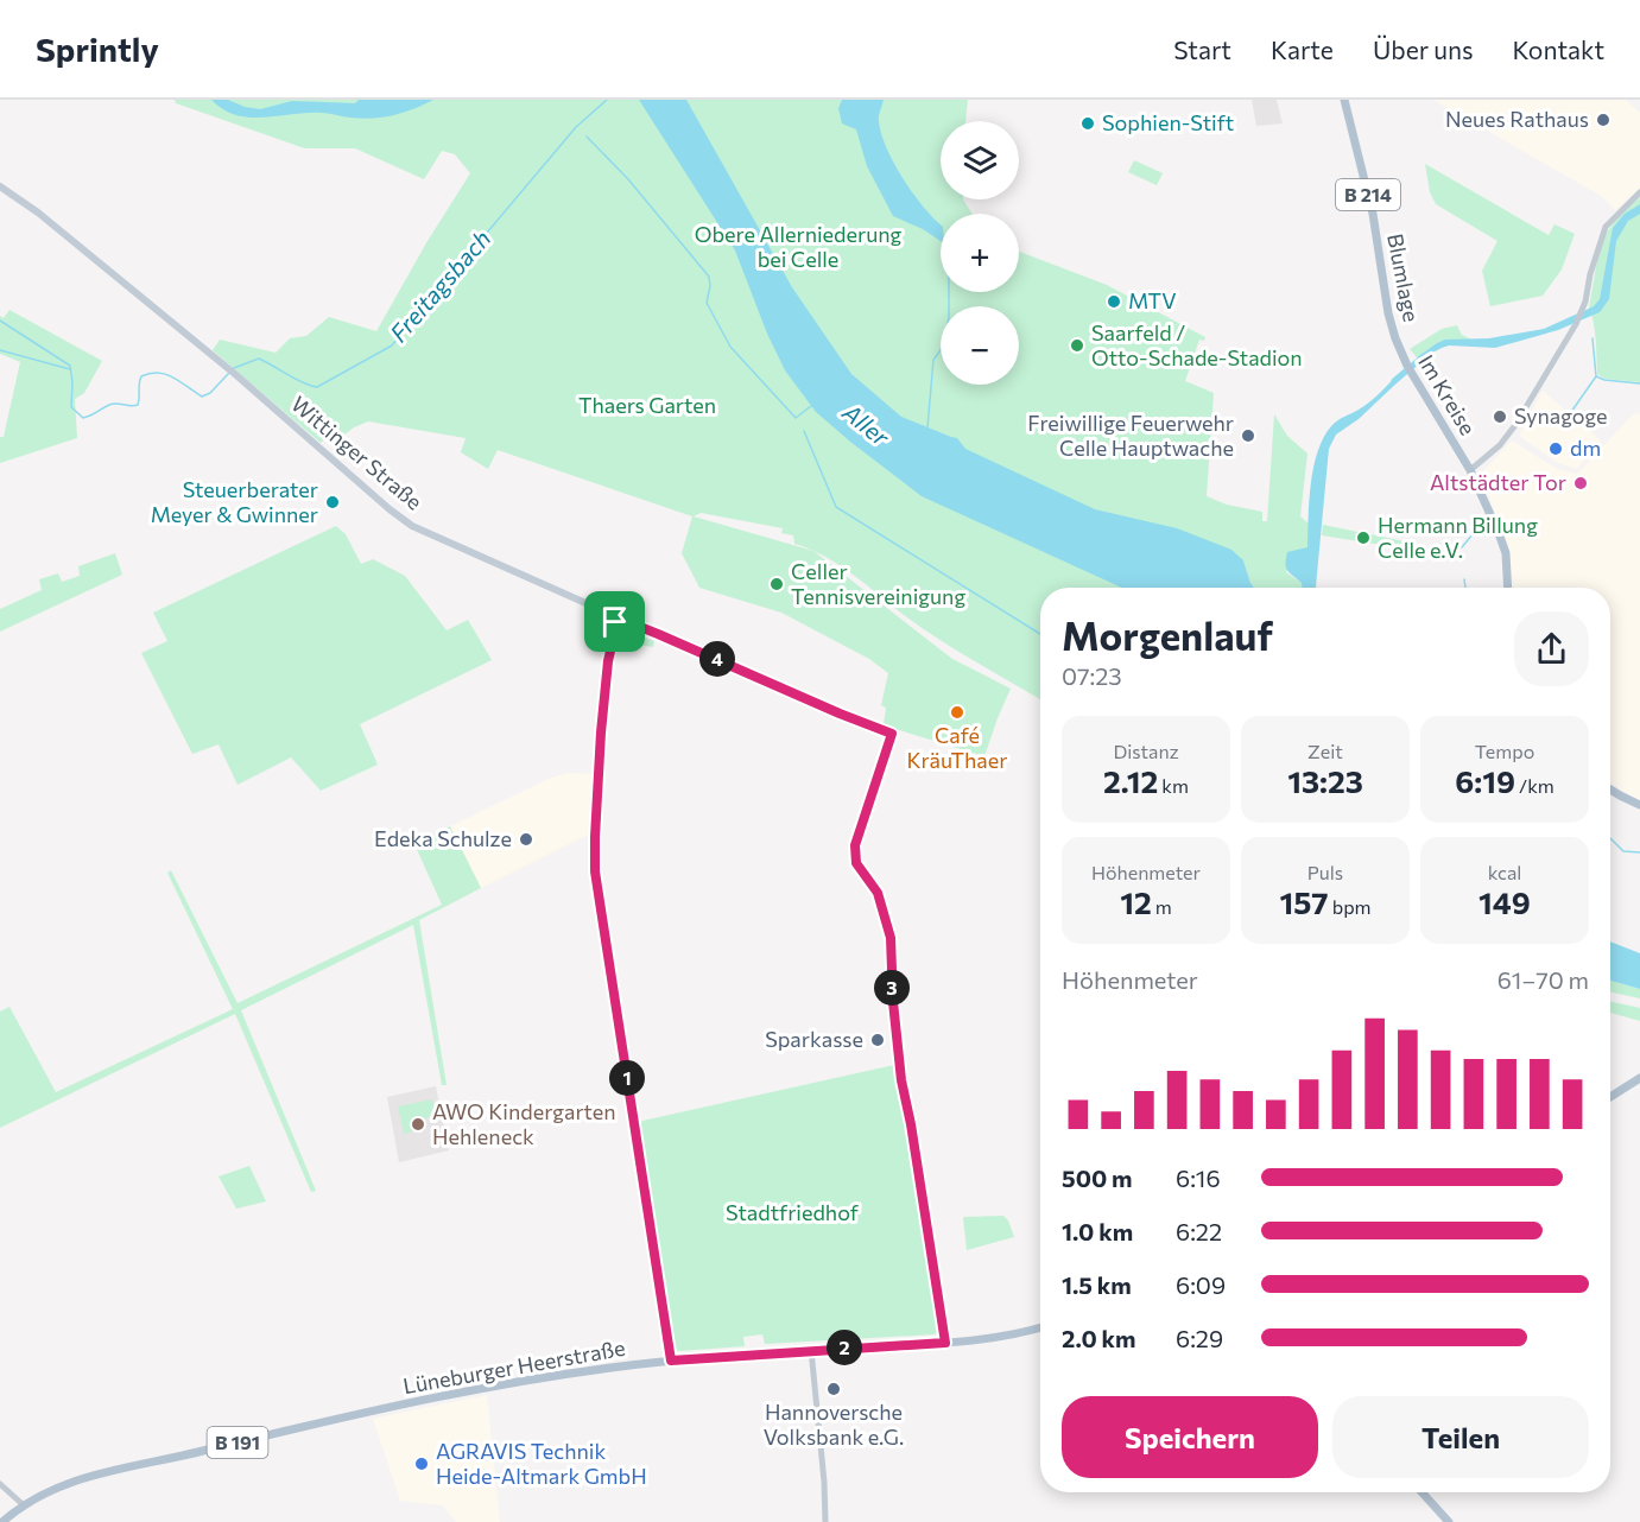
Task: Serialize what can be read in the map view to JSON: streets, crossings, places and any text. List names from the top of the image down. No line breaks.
{"streets":{"main road":["B 214","Blumlage","Im Kreise","Wittinger Straße","Lüneburger Heerstraße","B 191"]},"crossings":[["B 214","Im Kreise"],["Blumlage","Im Kreise"],["Wittinger Straße","Lüneburger Heerstraße"]],"water":["Freitagsbach","Aller"],"parks":["Obere Allerniederung bei Celle","Thaers Garten","Stadtfriedhof"],"places":["Neues Rathaus","Sophien-Stift","MTV","Saarfeld / Otto-Schade-Stadion","Synagoge","Freiwillige Feuerwehr Celle Hauptwache","dm","Altstädter Tor","Steuerberater Meyer & Gwinner","Hermann Billung Celle e.V.","Celler Tennisvereinigung","Café KräuThaer","Edeka Schulze","Sparkasse","AWO Kindergarten Hehleneck","Hannoversche Volksbank e.G.","AGRAVIS Technik Heide-Altmark GmbH"],"page":{"header":"Sprintly","nav":["Start","Karte","Über uns","Kontakt"],"map_buttons":["+","−"],"heading":["Morgenlauf","07:23"],"pins":["4","3","1","2"],"stats":[["Distanz","2.12 km"],["Zeit","13:23"],["Tempo","6:19 /km"],["Höhenmeter","12 m"],["Puls","157 bpm"],["kcal","149"]],"chart":["Höhenmeter","61–70 m"],"list":[{"name":"500 m","note":"6:16"},{"name":"1.0 km","note":"6:22"},{"name":"1.5 km","note":"6:09"},{"name":"2.0 km","note":"6:29"}],"buttons":["Speichern","Teilen"]}}
